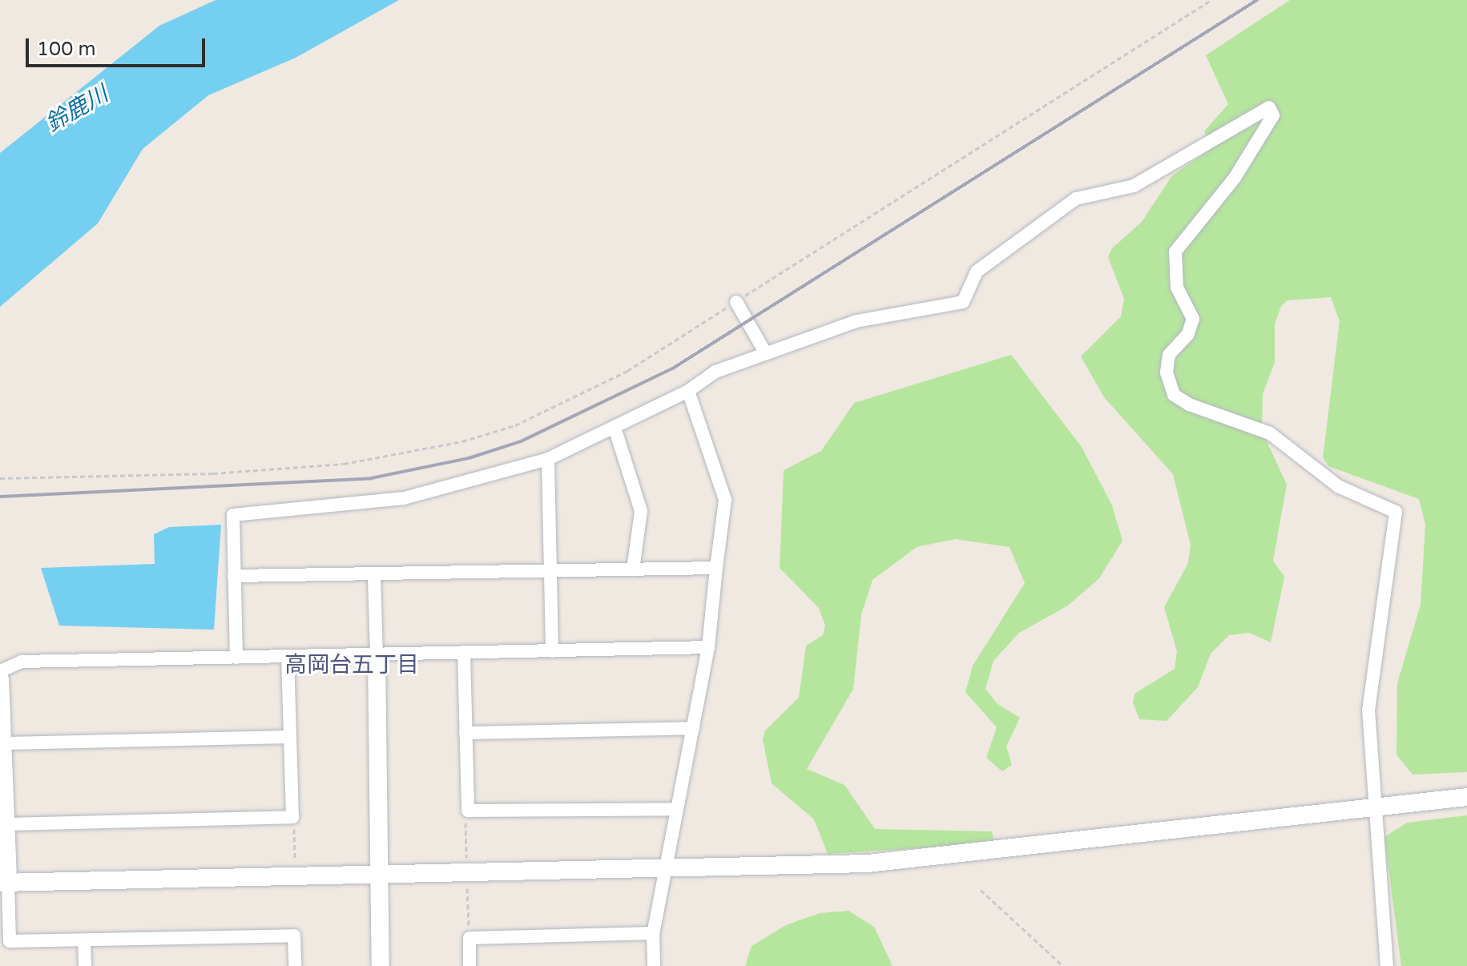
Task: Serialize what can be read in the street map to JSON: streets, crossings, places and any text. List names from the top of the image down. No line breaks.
{"districts":["高岡台五丁目"],"water":["鈴鹿川"],"scale_bar":"100 m"}
